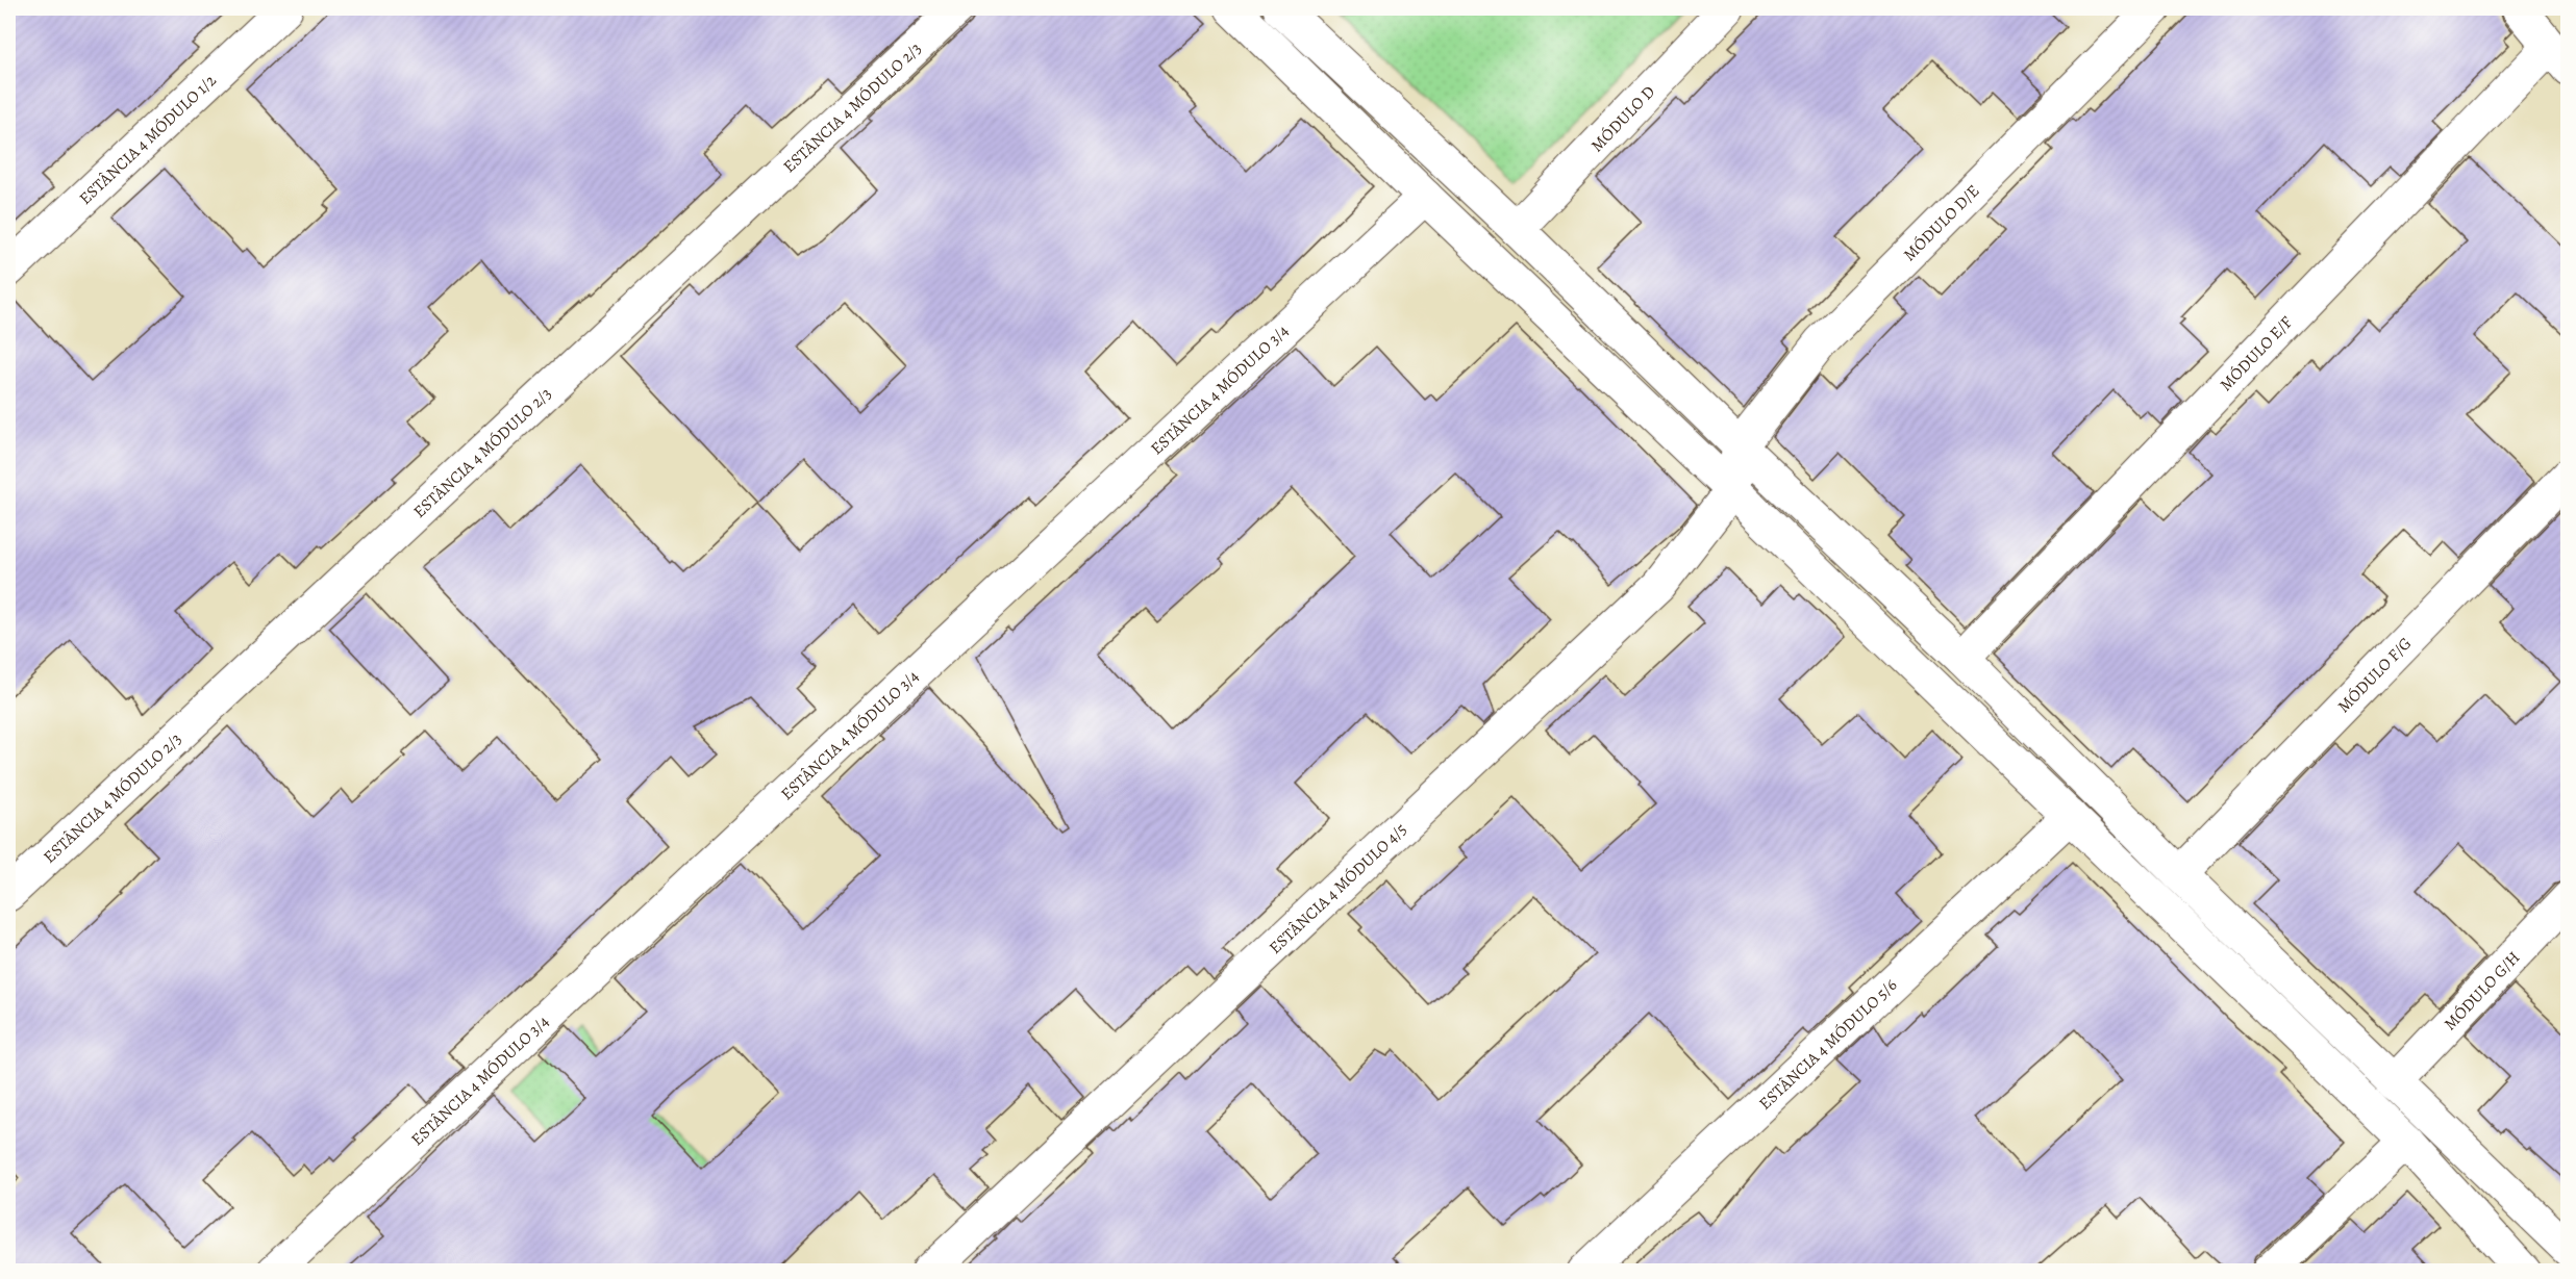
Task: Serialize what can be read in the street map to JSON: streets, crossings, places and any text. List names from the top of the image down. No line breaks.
{"streets":{"street":["ESTÂNCIA 4 MÓDULO 2/3","MÓDULO D","ESTÂNCIA 4 MÓDULO 1/2","MÓDULO D/E","MÓDULO E/F","ESTÂNCIA 4 MÓDULO 3/4","MÓDULO F/G","ESTÂNCIA 4 MÓDULO 4/5","MÓDULO G/H","ESTÂNCIA 4 MÓDULO 5/6"]}}
